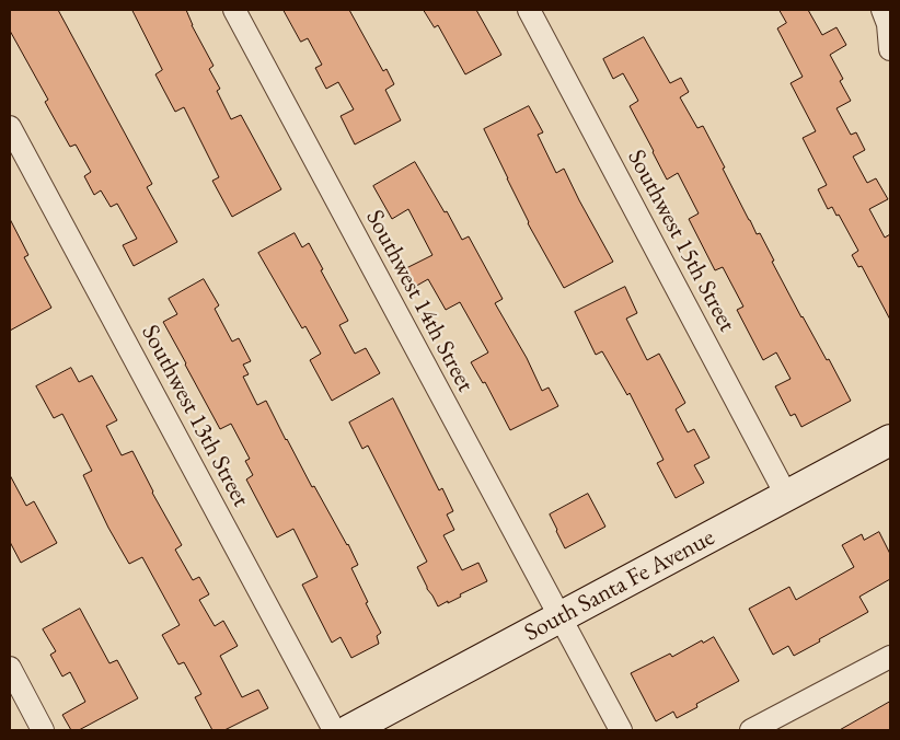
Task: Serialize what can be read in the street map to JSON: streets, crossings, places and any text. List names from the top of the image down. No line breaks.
{"streets":{"main road":["South Santa Fe Avenue"],"street":["Southwest 15th Street","Southwest 14th Street","Southwest 13th Street"]},"crossings":[["Southwest 15th Street","South Santa Fe Avenue"],["Southwest 14th Street","South Santa Fe Avenue"]]}
